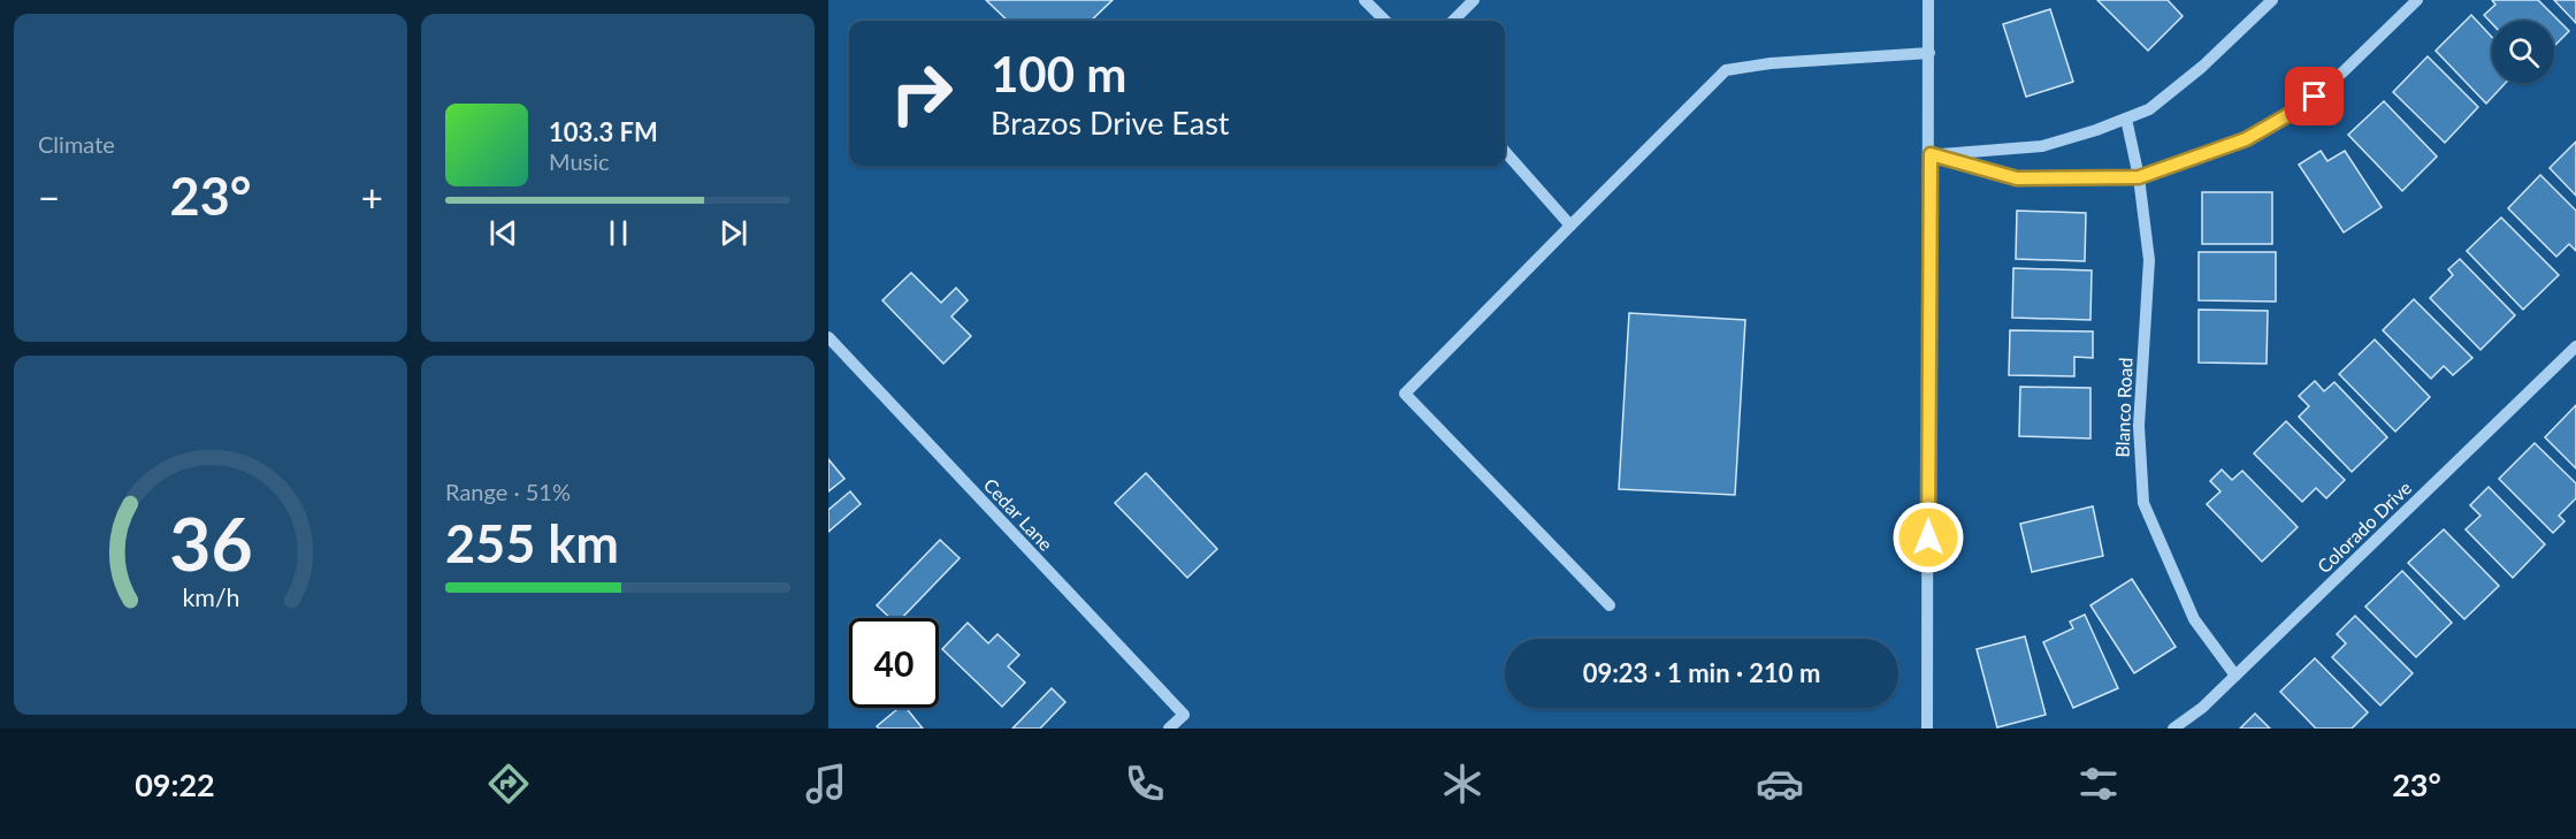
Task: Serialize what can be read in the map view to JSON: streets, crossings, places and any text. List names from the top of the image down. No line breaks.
{"streets":{"street":["Blanco Road","Cedar Lane","Colorado Drive"]},"crossings":[["Blanco Road","Colorado Drive"]],"page":{"tile":["Climate",["Range · 51%","255 km"]],"turn":["100 m","Brazos Drive East"],"song":["103.3 FM","Music"],"heat":["−","23°","+"],"limit":"40","trip":"09:23 · 1 min · 210 m","tabs":["09:22","23°"],"gauge":["36","km/h"]}}
